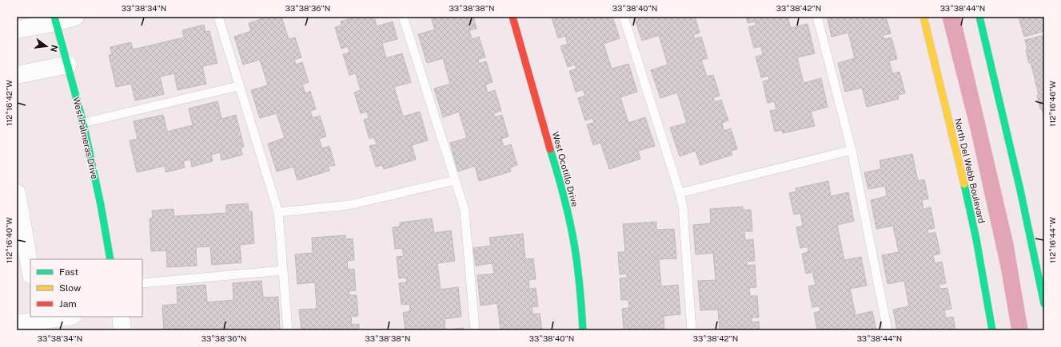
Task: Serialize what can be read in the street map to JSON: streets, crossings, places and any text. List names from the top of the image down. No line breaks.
{"streets":{"street":["West Palmeras Drive","West Ocotillo Drive","North Del Webb Boulevard"]},"legend":["Fast","Slow","Jam"],"north":"right","coordinates":["33°38'34\"N","33°38'36\"N","33°38'38\"N","33°38'40\"N","33°38'42\"N","33°38'44\"N","112°16'42\"W","112°16'46\"W","112°16'40\"W","112°16'44\"W"]}
